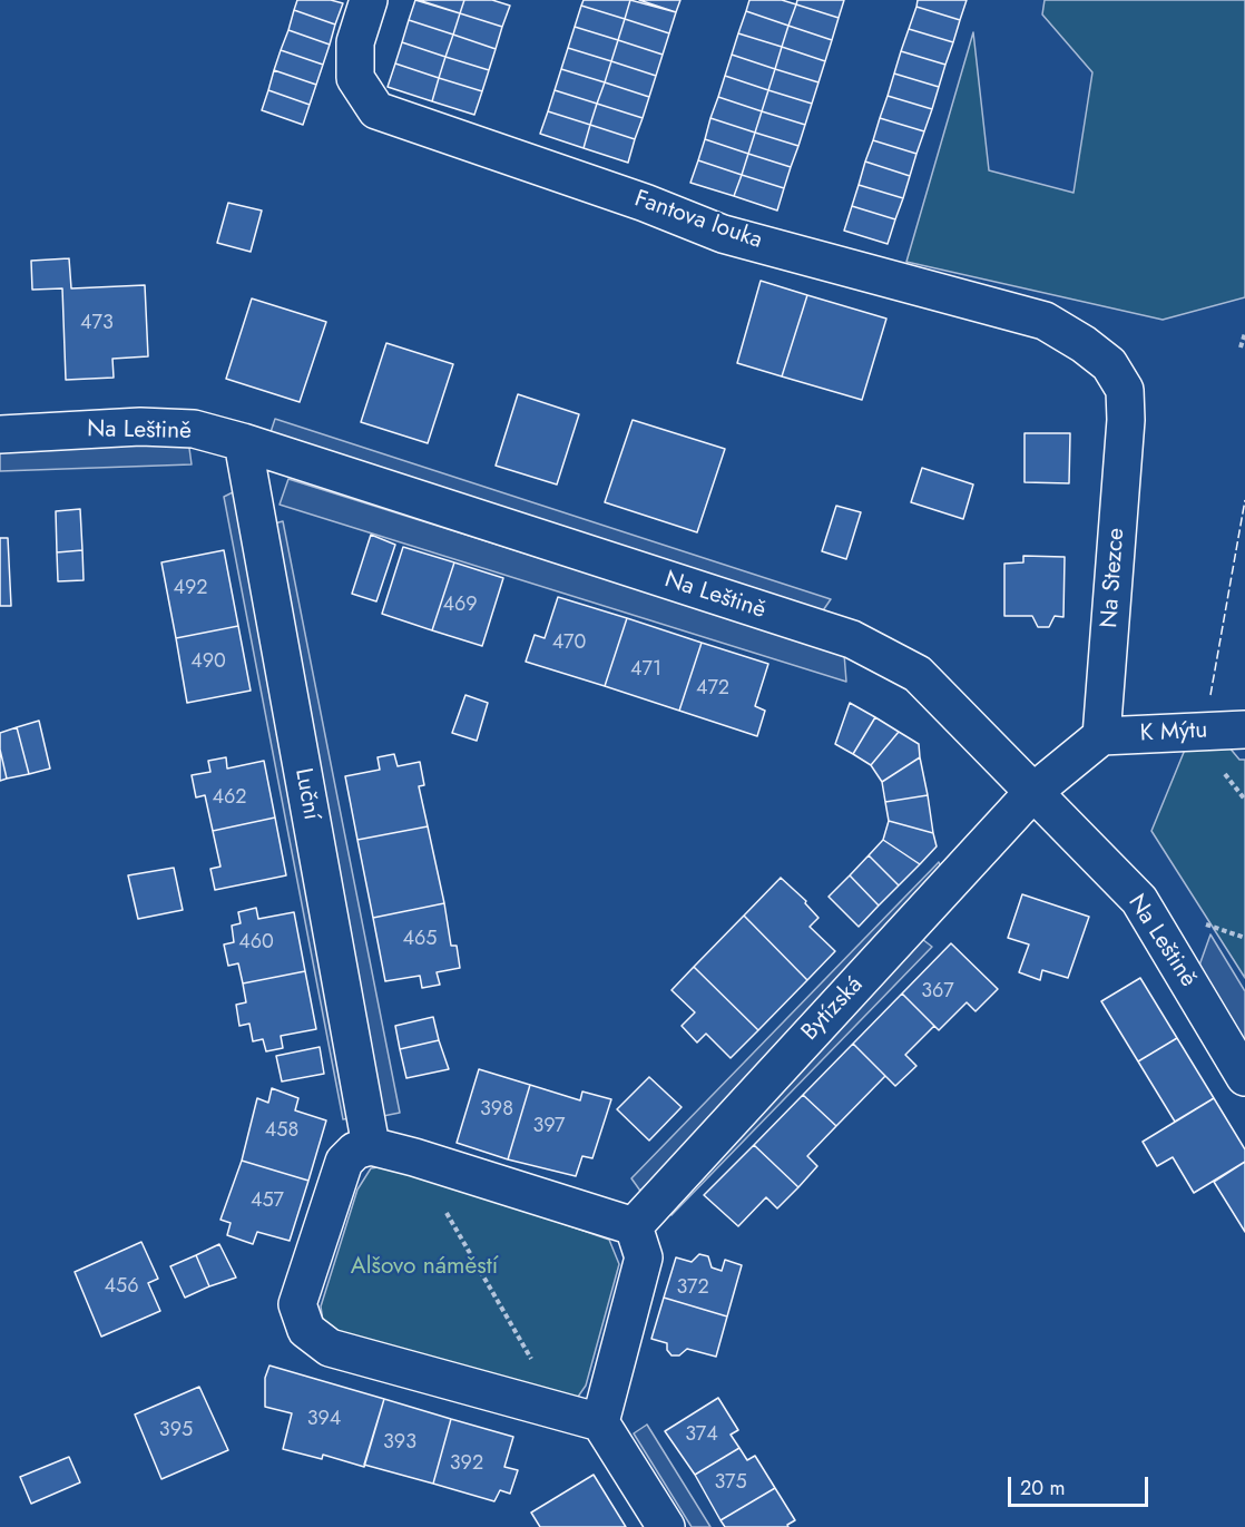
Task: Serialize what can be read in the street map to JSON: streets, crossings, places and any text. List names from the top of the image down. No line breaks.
{"streets":{"street":["Fantova louka","Na Leštině","Na Stezce","K Mýtu","Luční","Bytízská"]},"crossings":[["Fantova louka","Na Stezce"],["Na Leštině","Luční"],["Na Leštině","Bytízská"],["Na Stezce","K Mýtu"],["Na Stezce","Bytízská"],["K Mýtu","Bytízská"]],"parks":["Alšovo náměstí"],"house_numbers":["473","492","469","470","490","471","472","462","465","460","367","398","397","458","457","456","372","394","395","374","393","392","375"],"scale_bar":"20 m"}
